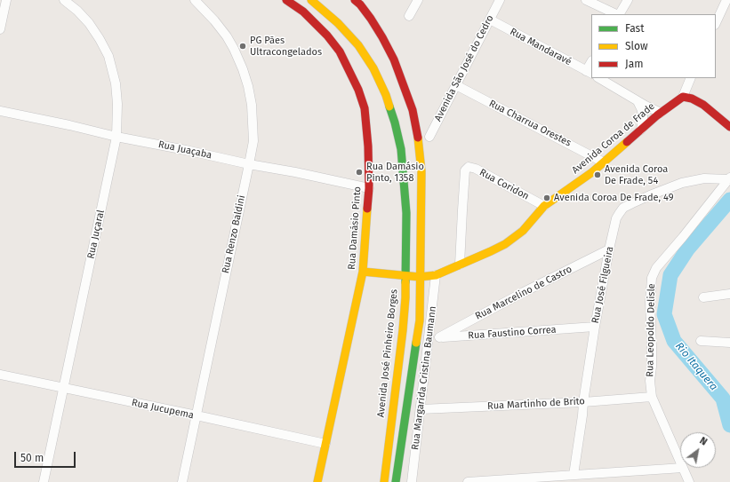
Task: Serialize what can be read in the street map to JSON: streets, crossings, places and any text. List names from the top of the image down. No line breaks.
{"streets":{"main road":["Avenida Coroa de Frade","Rua Damásio Pinto","Avenida José Pinheiro Borges"],"street":["Rua Mandaravé","Avenida São José do Cedro","Rua Charrua Orestes","Rua Juaçaba","Rua Coridon","Rua Juçaral","Rua Renzo Baldini","Rua José Filgueira","Rua Marcelino de Castro","Rua Leopoldo Delisle","Rua Faustino Correa","Rua Margarida Cristina Baumann","Rua Martinho de Brito","Rua Jucupema"]},"crossings":[["Rua Mandaravé","Avenida São José do Cedro"],["Avenida São José do Cedro","Rua Charrua Orestes"],["Rua Charrua Orestes","Avenida Coroa de Frade"],["Avenida Coroa de Frade","Rua Coridon"],["Avenida Coroa de Frade","Rua Damásio Pinto"],["Avenida Coroa de Frade","Avenida José Pinheiro Borges"],["Avenida Coroa de Frade","Rua Margarida Cristina Baumann"],["Rua Juaçaba","Rua Damásio Pinto"],["Rua Juaçaba","Rua Juçaral"],["Rua Juaçaba","Rua Renzo Baldini"],["Rua Damásio Pinto","Rua Jucupema"],["Rua Juçaral","Rua Jucupema"],["Rua Renzo Baldini","Rua Jucupema"],["Rua José Filgueira","Rua Marcelino de Castro"],["Rua José Filgueira","Rua Leopoldo Delisle"],["Rua José Filgueira","Rua Faustino Correa"],["Rua José Filgueira","Rua Martinho de Brito"],["Rua Marcelino de Castro","Rua Faustino Correa"],["Rua Leopoldo Delisle","Rua Martinho de Brito"],["Rua Faustino Correa","Rua Margarida Cristina Baumann"],["Rua Margarida Cristina Baumann","Rua Martinho de Brito"]],"water":["Rio Itaquera"],"places":["PG Pães Ultracongelados","Rua Damásio Pinto, 1358","Avenida Coroa De Frade, 54","Avenida Coroa De Frade, 49"],"legend":["Fast","Slow","Jam"],"scale_bar":"50 m","north":"top right"}
